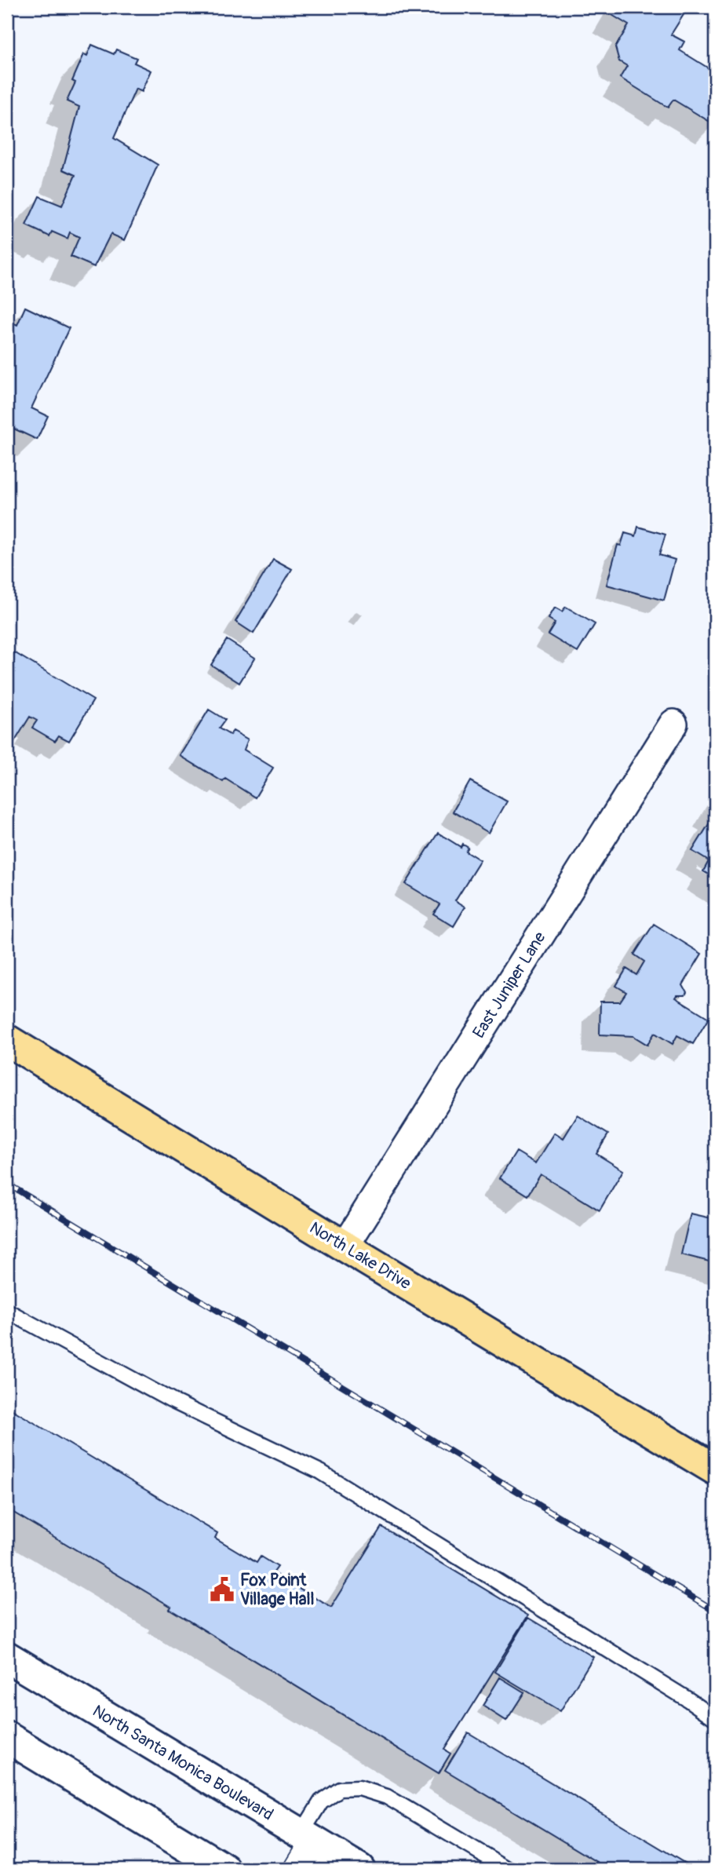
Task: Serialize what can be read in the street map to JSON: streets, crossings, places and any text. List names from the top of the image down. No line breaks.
{"streets":{"main road":["North Lake Drive"],"street":["East Juniper Lane","North Santa Monica Boulevard"]},"crossings":[["East Juniper Lane","North Lake Drive"]],"places":{"public building":["Fox Point Village Hall"]}}
